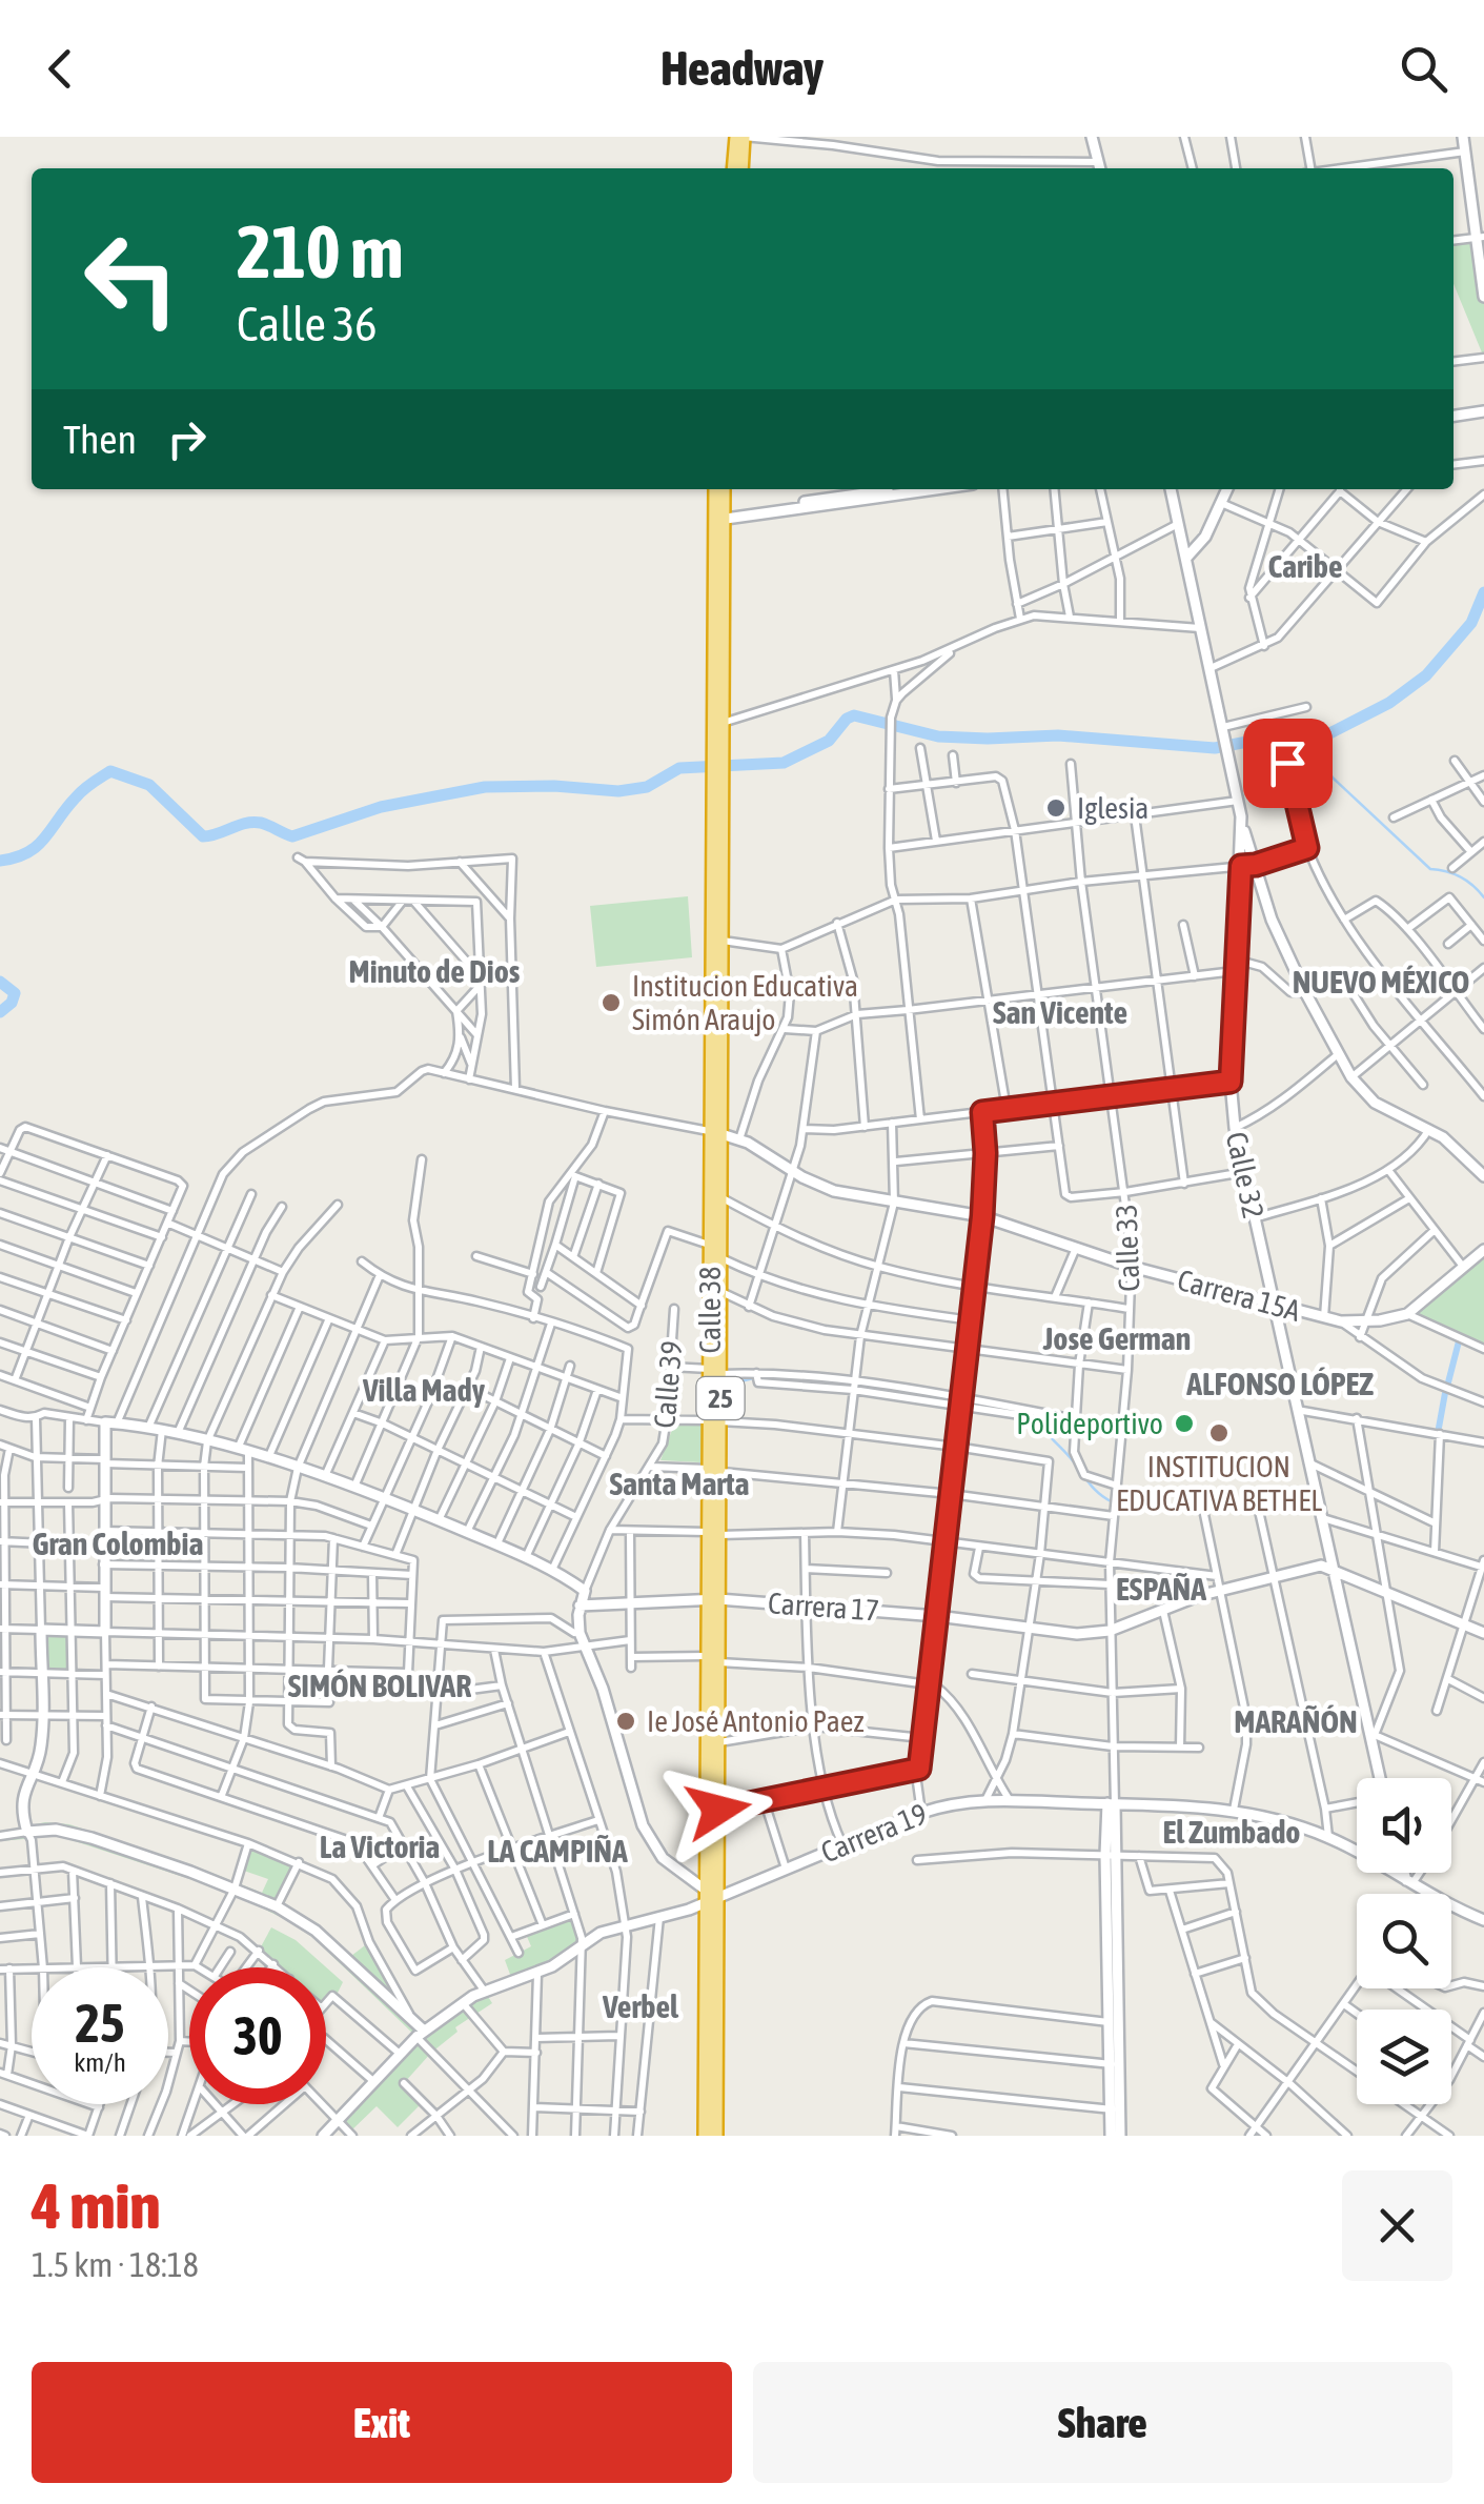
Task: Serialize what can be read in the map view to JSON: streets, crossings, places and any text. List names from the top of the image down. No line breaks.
{"streets":{"highway":["Calle 38","25"],"street":["Calle 32","Calle 33","Carrera 15A","Calle 39","Carrera 17","Carrera 19"]},"crossings":[["Calle 32","Carrera 15A"],["Calle 32","Carrera 17"],["Calle 33","Carrera 15A"],["Calle 33","Carrera 17"],["Calle 33","Carrera 19"],["Carrera 15A","Calle 38"],["Calle 38","Calle 39"],["Calle 38","Carrera 17"],["Calle 38","Carrera 19"],["Calle 39","Carrera 17"],["Calle 39","Carrera 19"]],"districts":["Caribe","Minuto de Dios","NUEVO MÉXICO","San Vicente","Jose German","ALFONSO LÓPEZ","Villa Mady","Santa Marta","Gran Colombia","ESPAÑA","SIMÓN BOLIVAR","MARAÑÓN","El Zumbado","La Victoria","LA CAMPIÑA","Verbel"],"places":["Iglesia","Institucion Educativa Simón Araujo","Polideportivo","INSTITUCION EDUCATIVA BETHEL","Ie José Antonio Paez"],"page":{"header":"Headway","turn":["210 m","Calle 36"],"then":"Then","speed":"25 km/h","limit":"30","heading":["4 min","1.5 km · 18:18"],"buttons":["Exit","Share"]}}
